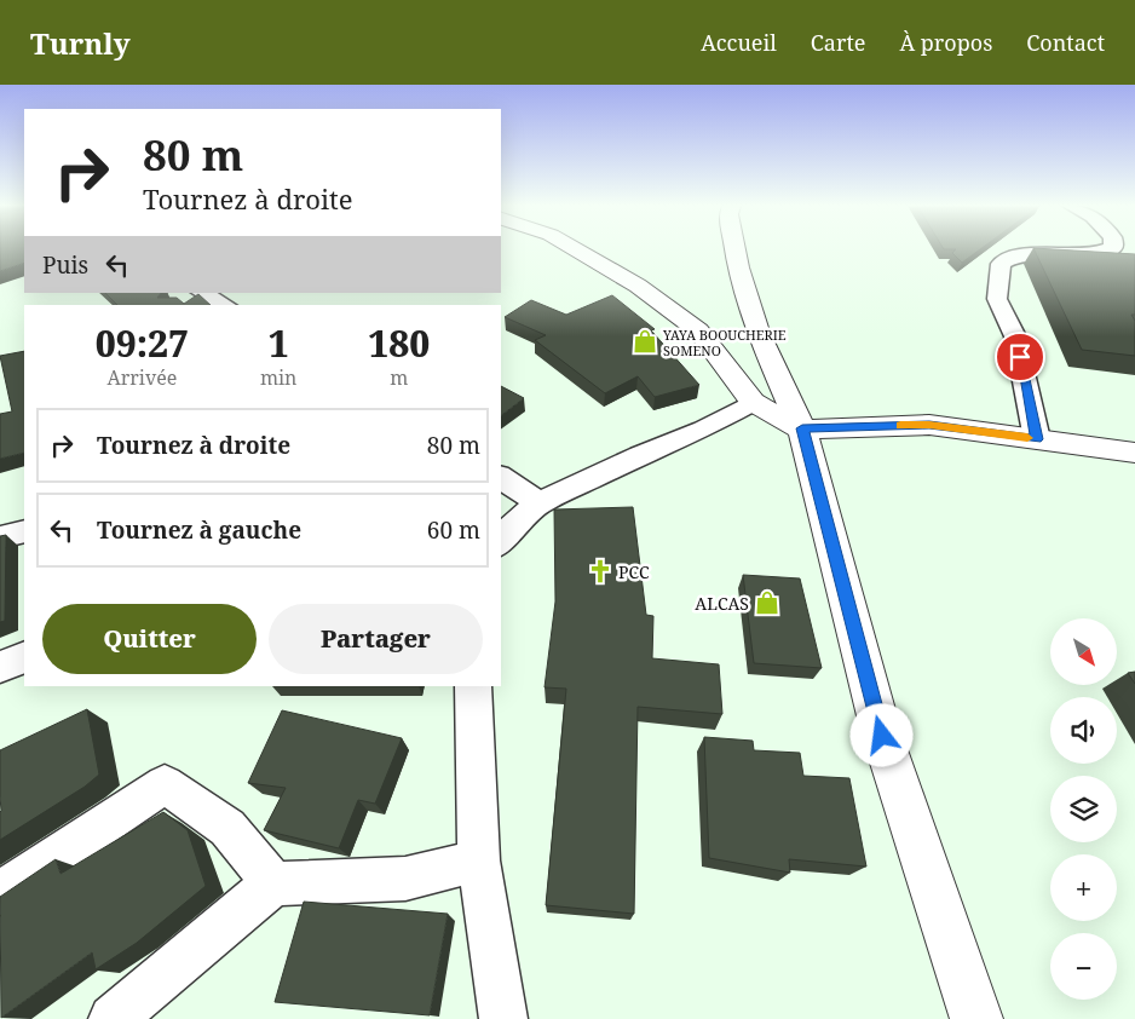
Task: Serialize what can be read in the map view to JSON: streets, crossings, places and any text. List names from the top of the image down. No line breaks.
{"places":{"shop":["YAYA BOOUCHERIE SOMENO","ALCAS"],"church":["PCC"]},"north":"bottom right","page":{"header":"Turnly","nav":["Accueil","Carte","À propos","Contact"],"turn":["80 m","Tournez à droite"],"then":"Puis","eta":["09:27","Arrivée","1","min","180","m"],"list":[{"name":"Tournez à droite","value":"80 m"},{"name":"Tournez à gauche","value":"60 m"}],"buttons":["Quitter","Partager"],"map_buttons":["+","−"]}}
